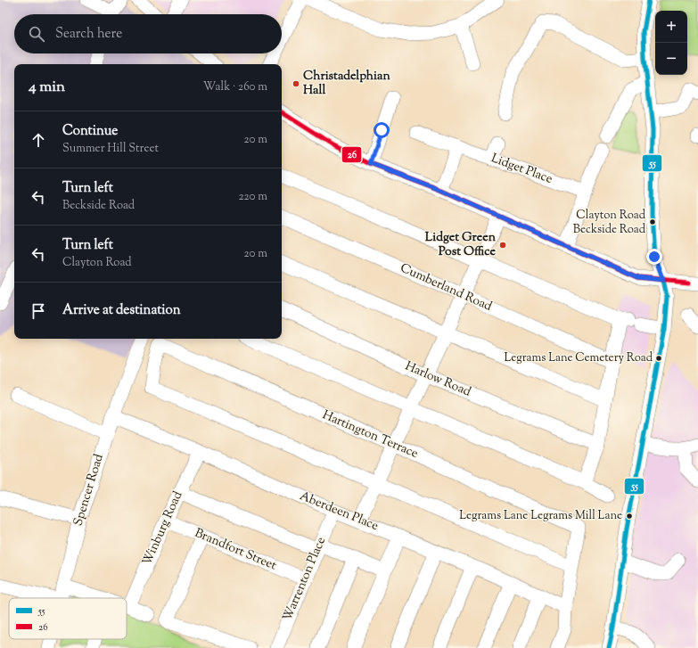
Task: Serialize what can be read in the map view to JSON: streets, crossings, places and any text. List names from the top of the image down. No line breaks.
{"streets":{"street":["Lidget Place","Cumberland Road","Harlow Road","Hartington Terrace","Spencer Road","Aberdeen Place","Winburg Road","Brandfort Street","Warrenton Place"]},"crossings":[["Spencer Road","Aberdeen Place"],["Aberdeen Place","Winburg Road"],["Aberdeen Place","Warrenton Place"],["Winburg Road","Brandfort Street"],["Brandfort Street","Warrenton Place"]],"places":["Christadelphian Hall","Clayton Road Beckside Road","Lidget Green Post Office","Legrams Lane Cemetery Road","Legrams Lane Legrams Mill Lane"],"lines":["transit line 55","transit line 26"],"legend":["55","26"],"page":{"map_buttons":["+","−"],"search":"Search here","heading":["4 min","Walk · 260 m"],"list":[["Continue","Summer Hill Street","20 m"],["Turn left","Beckside Road","220 m"],["Turn left","Clayton Road","20 m"],"Arrive at destination"]}}
